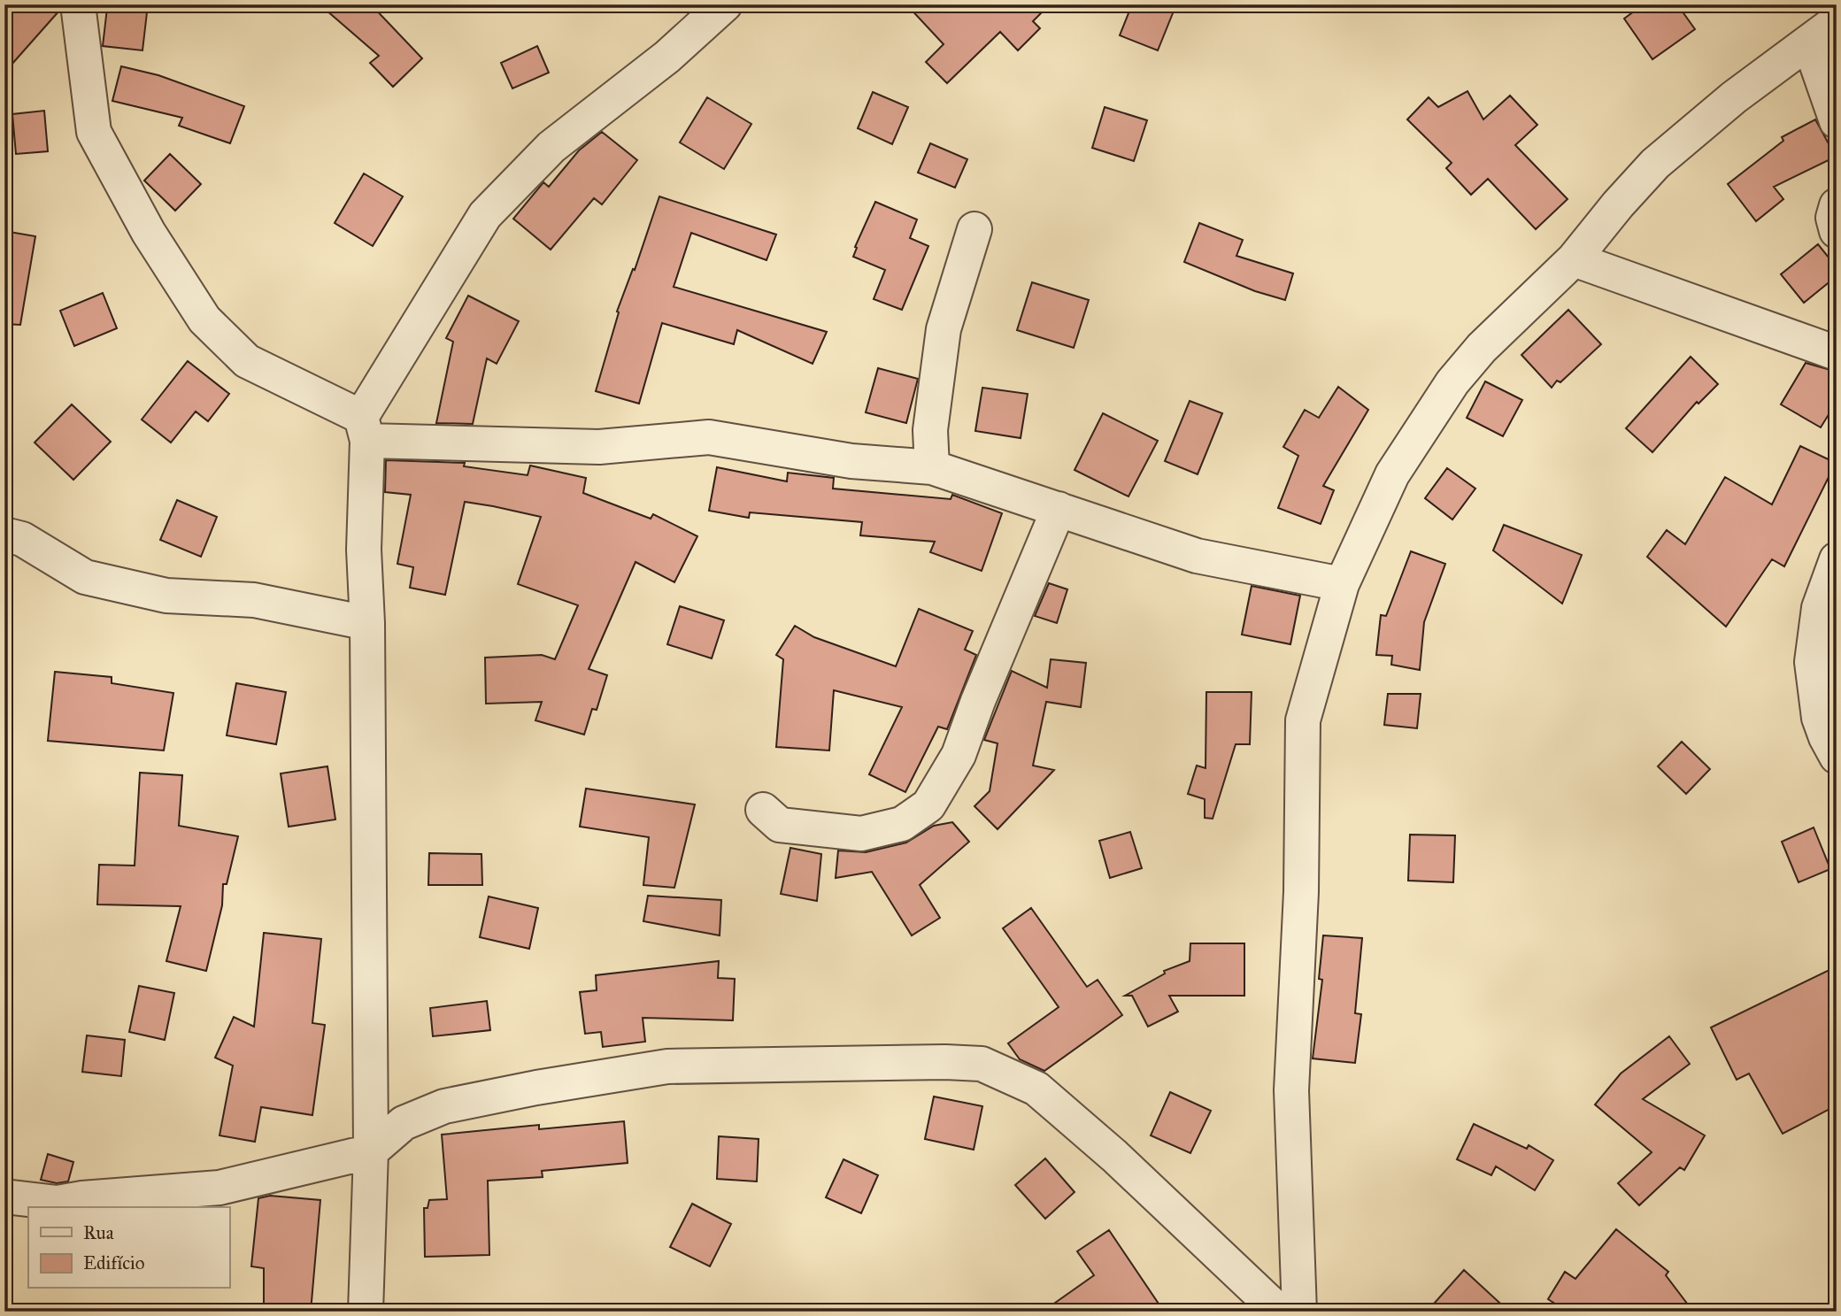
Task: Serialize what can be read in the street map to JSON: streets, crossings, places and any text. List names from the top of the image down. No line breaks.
{"legend":["Rua","Edifício"]}
